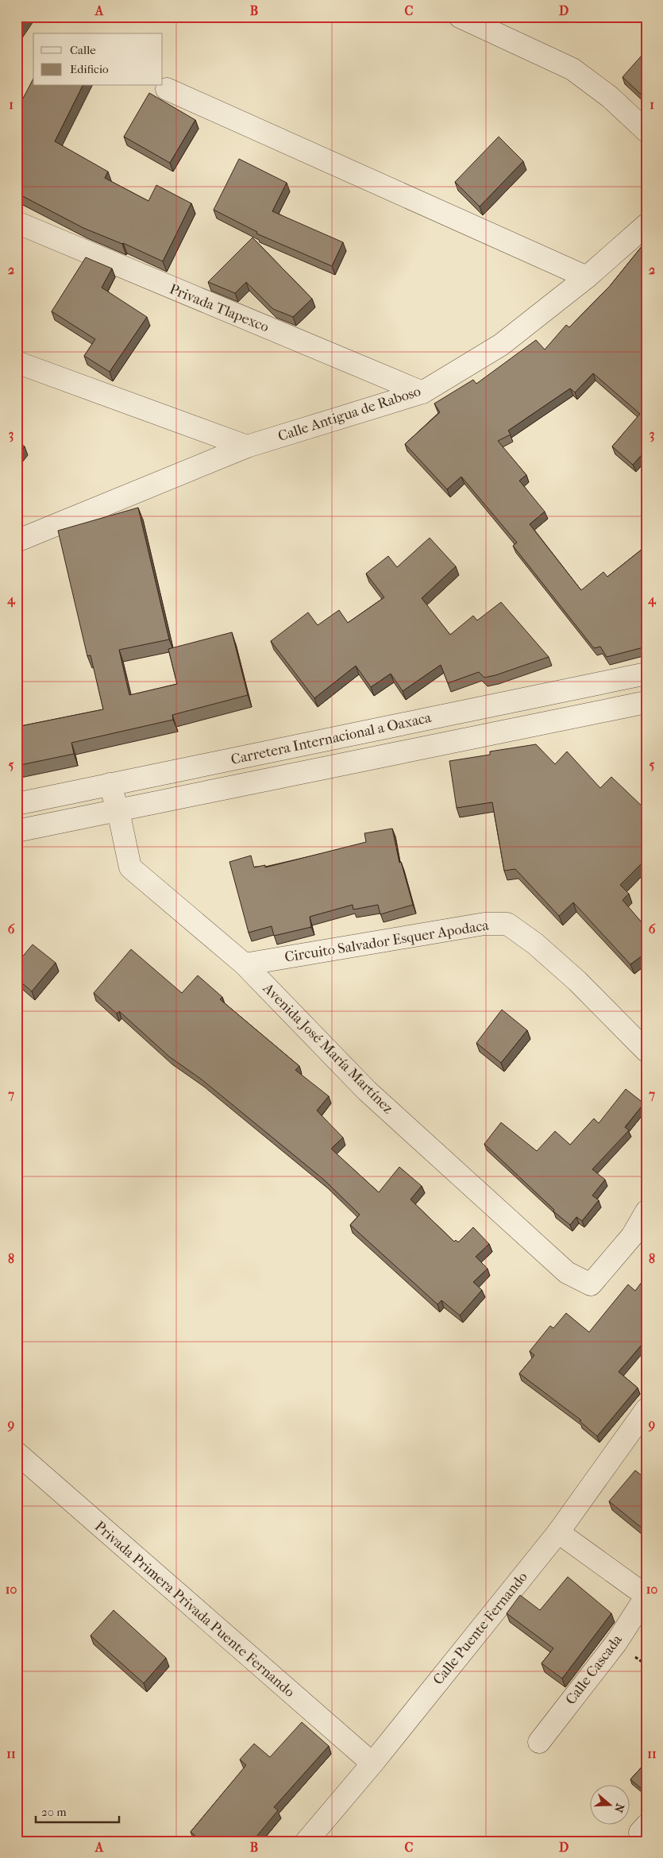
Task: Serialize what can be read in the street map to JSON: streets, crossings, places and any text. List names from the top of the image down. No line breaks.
{"streets":{"street":["Privada Tlapexco","Calle Antigua de Raboso","Carretera Internacional a Oaxaca","Circuito Salvador Esquer Apodaca","Avenida José María Martínez","Privada Primera Privada Puente Fernando","Calle Puente Fernando","Calle Cascada"]},"crossings":[["Privada Tlapexco","Calle Antigua de Raboso"],["Carretera Internacional a Oaxaca","Avenida José María Martínez"],["Circuito Salvador Esquer Apodaca","Avenida José María Martínez"],["Privada Primera Privada Puente Fernando","Calle Puente Fernando"]],"legend":["Calle","Edificio"],"scale_bar":"20 m","north":"right","grid":{"columns":["A","B","C","D"],"rows":["1","2","3","4","5","6","7","8","9","10","11"]}}
